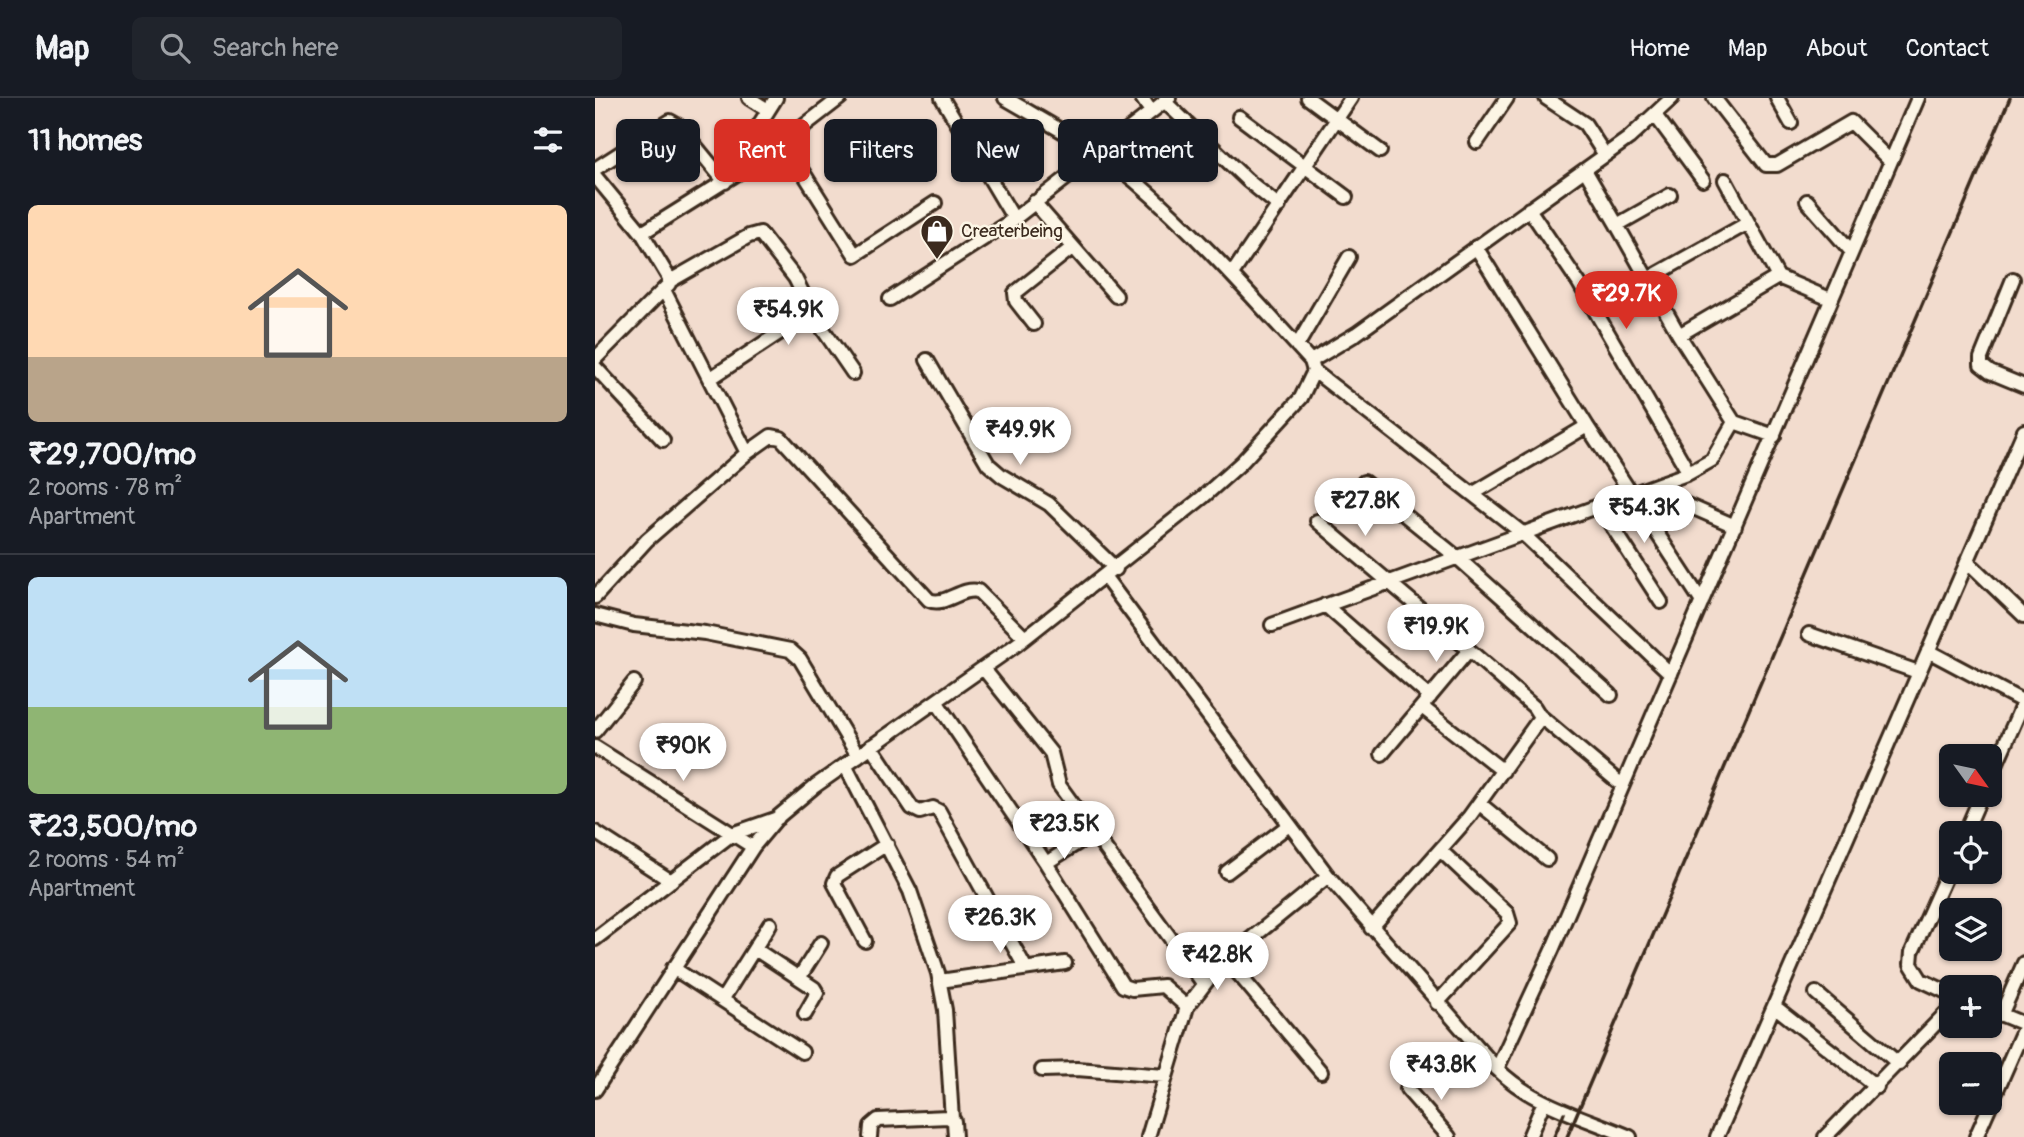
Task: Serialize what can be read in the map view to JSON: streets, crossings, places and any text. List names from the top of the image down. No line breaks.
{"places":{"shop":["Createrbeing"]},"north":"bottom right","page":{"header":"Map","search":"Search here","nav":["Home","Map","About","Contact"],"heading":"11 homes","chip":["Buy","Rent","Filters","New","Apartment"],"list":[{"name":"₹29,700/mo","note":"2 rooms · 78 m² · Apartment"},{"name":"₹23,500/mo","note":"2 rooms · 54 m² · Apartment"}],"price":["₹29.7K","₹54.9K","₹49.9K","₹27.8K","₹54.3K","₹19.9K","₹90K","₹23.5K","₹26.3K","₹42.8K","₹43.8K"],"map_buttons":["+","−"]}}
